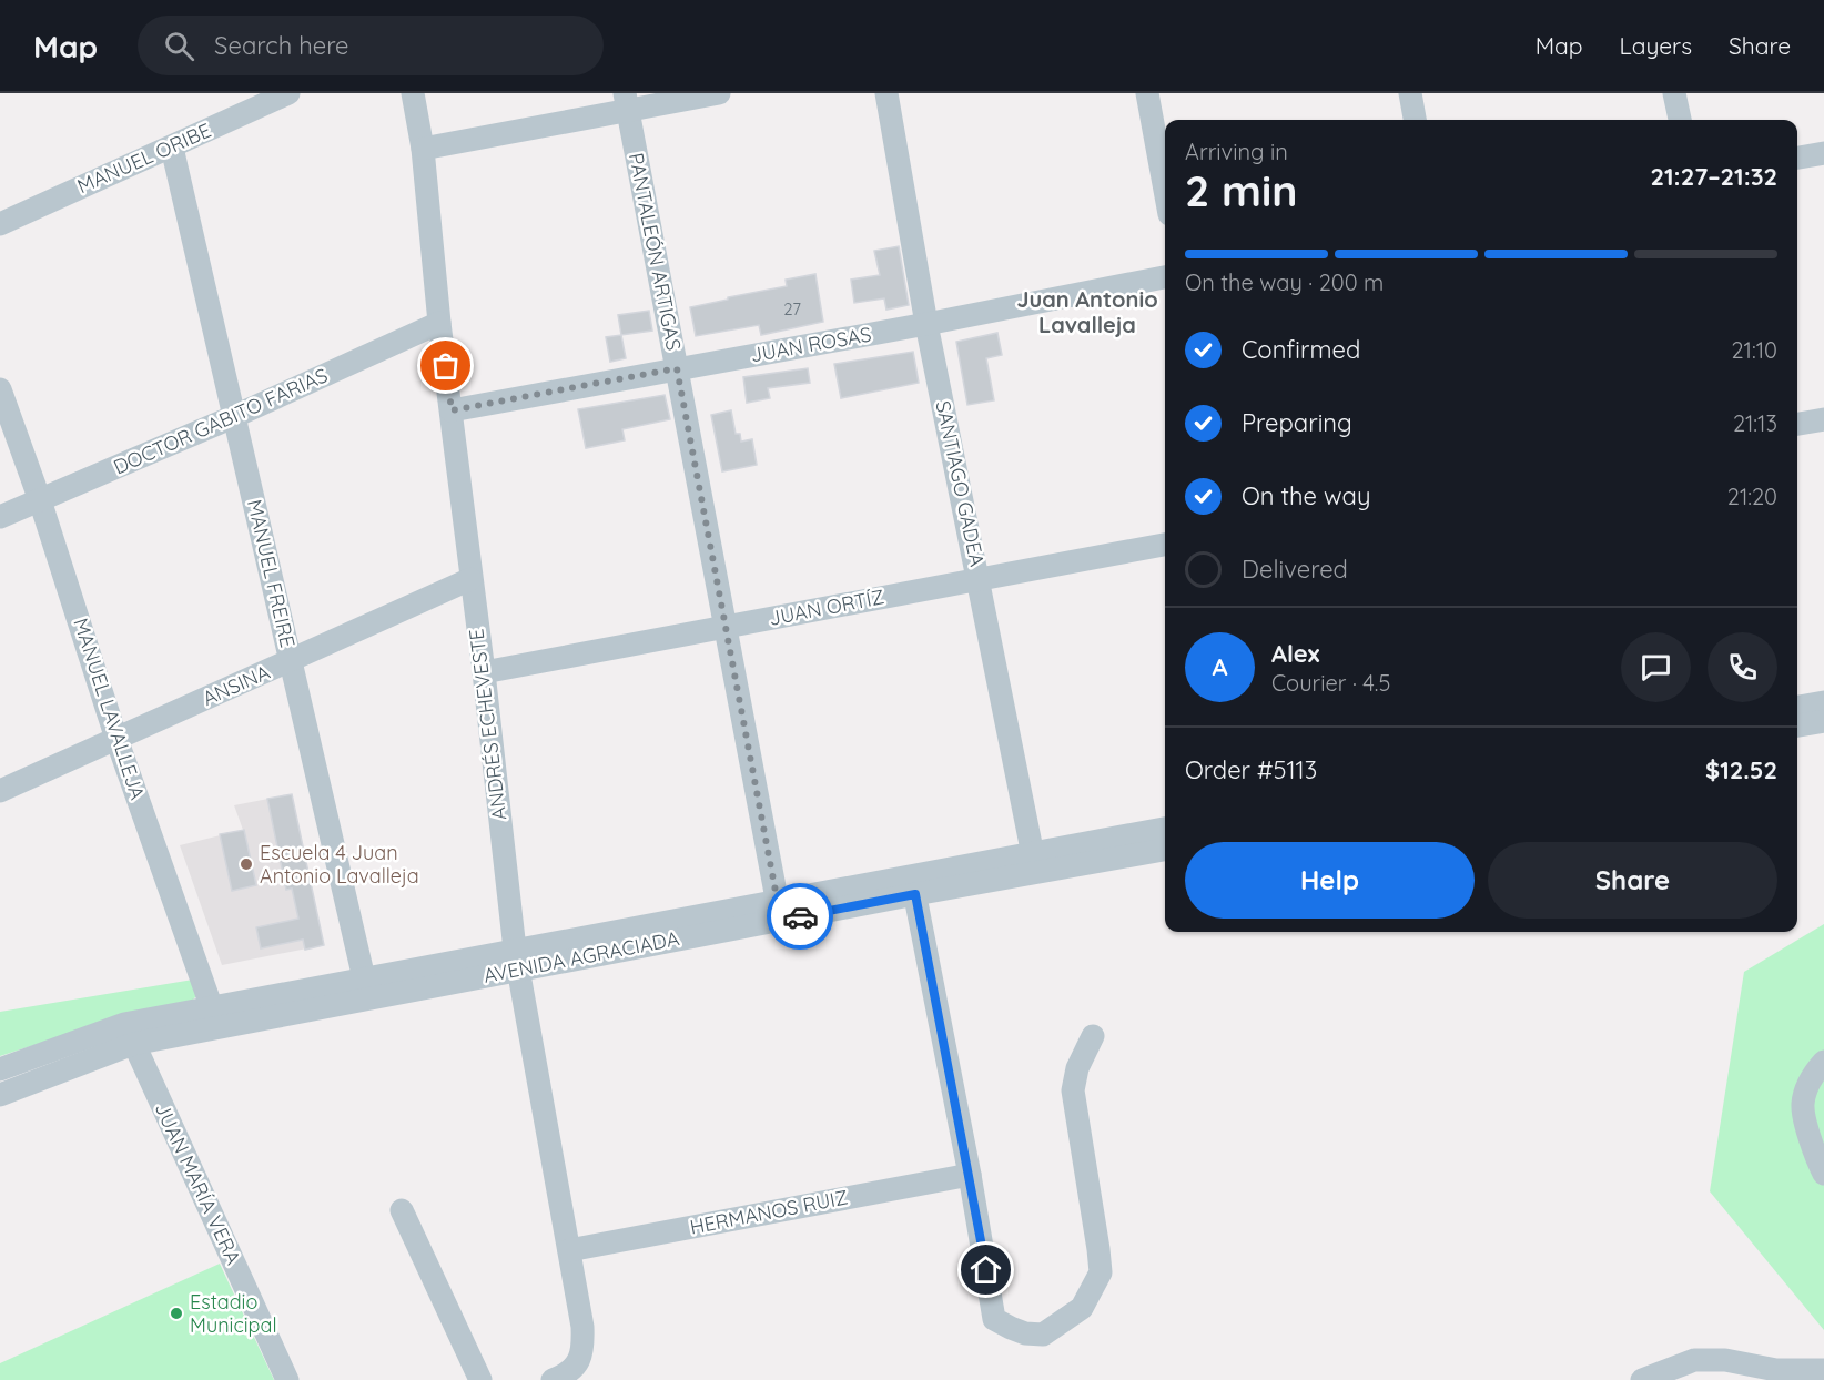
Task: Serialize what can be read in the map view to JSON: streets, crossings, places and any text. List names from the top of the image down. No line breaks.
{"streets":{"street":["MANUEL ORIBE","PANTALEÓN ARTIGAS","JUAN ROSAS","DOCTOR GABITO FARIAS","SANTIAGO GADEA","MANUEL FREIRE","JUAN ORTÍZ","ANSINA","MANUEL LAVALLEJA","ANDRÉS ECHEVESTE","AVENIDA AGRACIADA","JUAN MARÍA VERA","HERMANOS RUIZ"]},"crossings":[["MANUEL ORIBE","MANUEL FREIRE"],["PANTALEÓN ARTIGAS","JUAN ROSAS"],["PANTALEÓN ARTIGAS","JUAN ORTÍZ"],["PANTALEÓN ARTIGAS","AVENIDA AGRACIADA"],["JUAN ROSAS","SANTIAGO GADEA"],["JUAN ROSAS","ANDRÉS ECHEVESTE"],["DOCTOR GABITO FARIAS","MANUEL FREIRE"],["DOCTOR GABITO FARIAS","MANUEL LAVALLEJA"],["DOCTOR GABITO FARIAS","ANDRÉS ECHEVESTE"],["SANTIAGO GADEA","JUAN ORTÍZ"],["SANTIAGO GADEA","AVENIDA AGRACIADA"],["MANUEL FREIRE","ANSINA"],["MANUEL FREIRE","AVENIDA AGRACIADA"],["JUAN ORTÍZ","ANDRÉS ECHEVESTE"],["ANSINA","MANUEL LAVALLEJA"],["ANSINA","ANDRÉS ECHEVESTE"],["MANUEL LAVALLEJA","AVENIDA AGRACIADA"],["ANDRÉS ECHEVESTE","AVENIDA AGRACIADA"],["ANDRÉS ECHEVESTE","HERMANOS RUIZ"],["AVENIDA AGRACIADA","JUAN MARÍA VERA"]],"districts":["Juan Antonio Lavalleja"],"places":["Escuela 4 Juan Antonio Lavalleja","Estadio Municipal"],"house_numbers":["27"],"page":{"header":"Map","search":"Search here","nav":["Map","Layers","Share"],"heading":["2 min","Arriving in","21:27–21:32"],"panel":["Alex","Courier · 4.5","Order #5113","$12.52"],"bar":"On the way · 200 m","list":[["Confirmed","21:10"],["Preparing","21:13"],["On the way","21:20"],"Delivered"],"round":"A","buttons":["Help","Share"]}}
